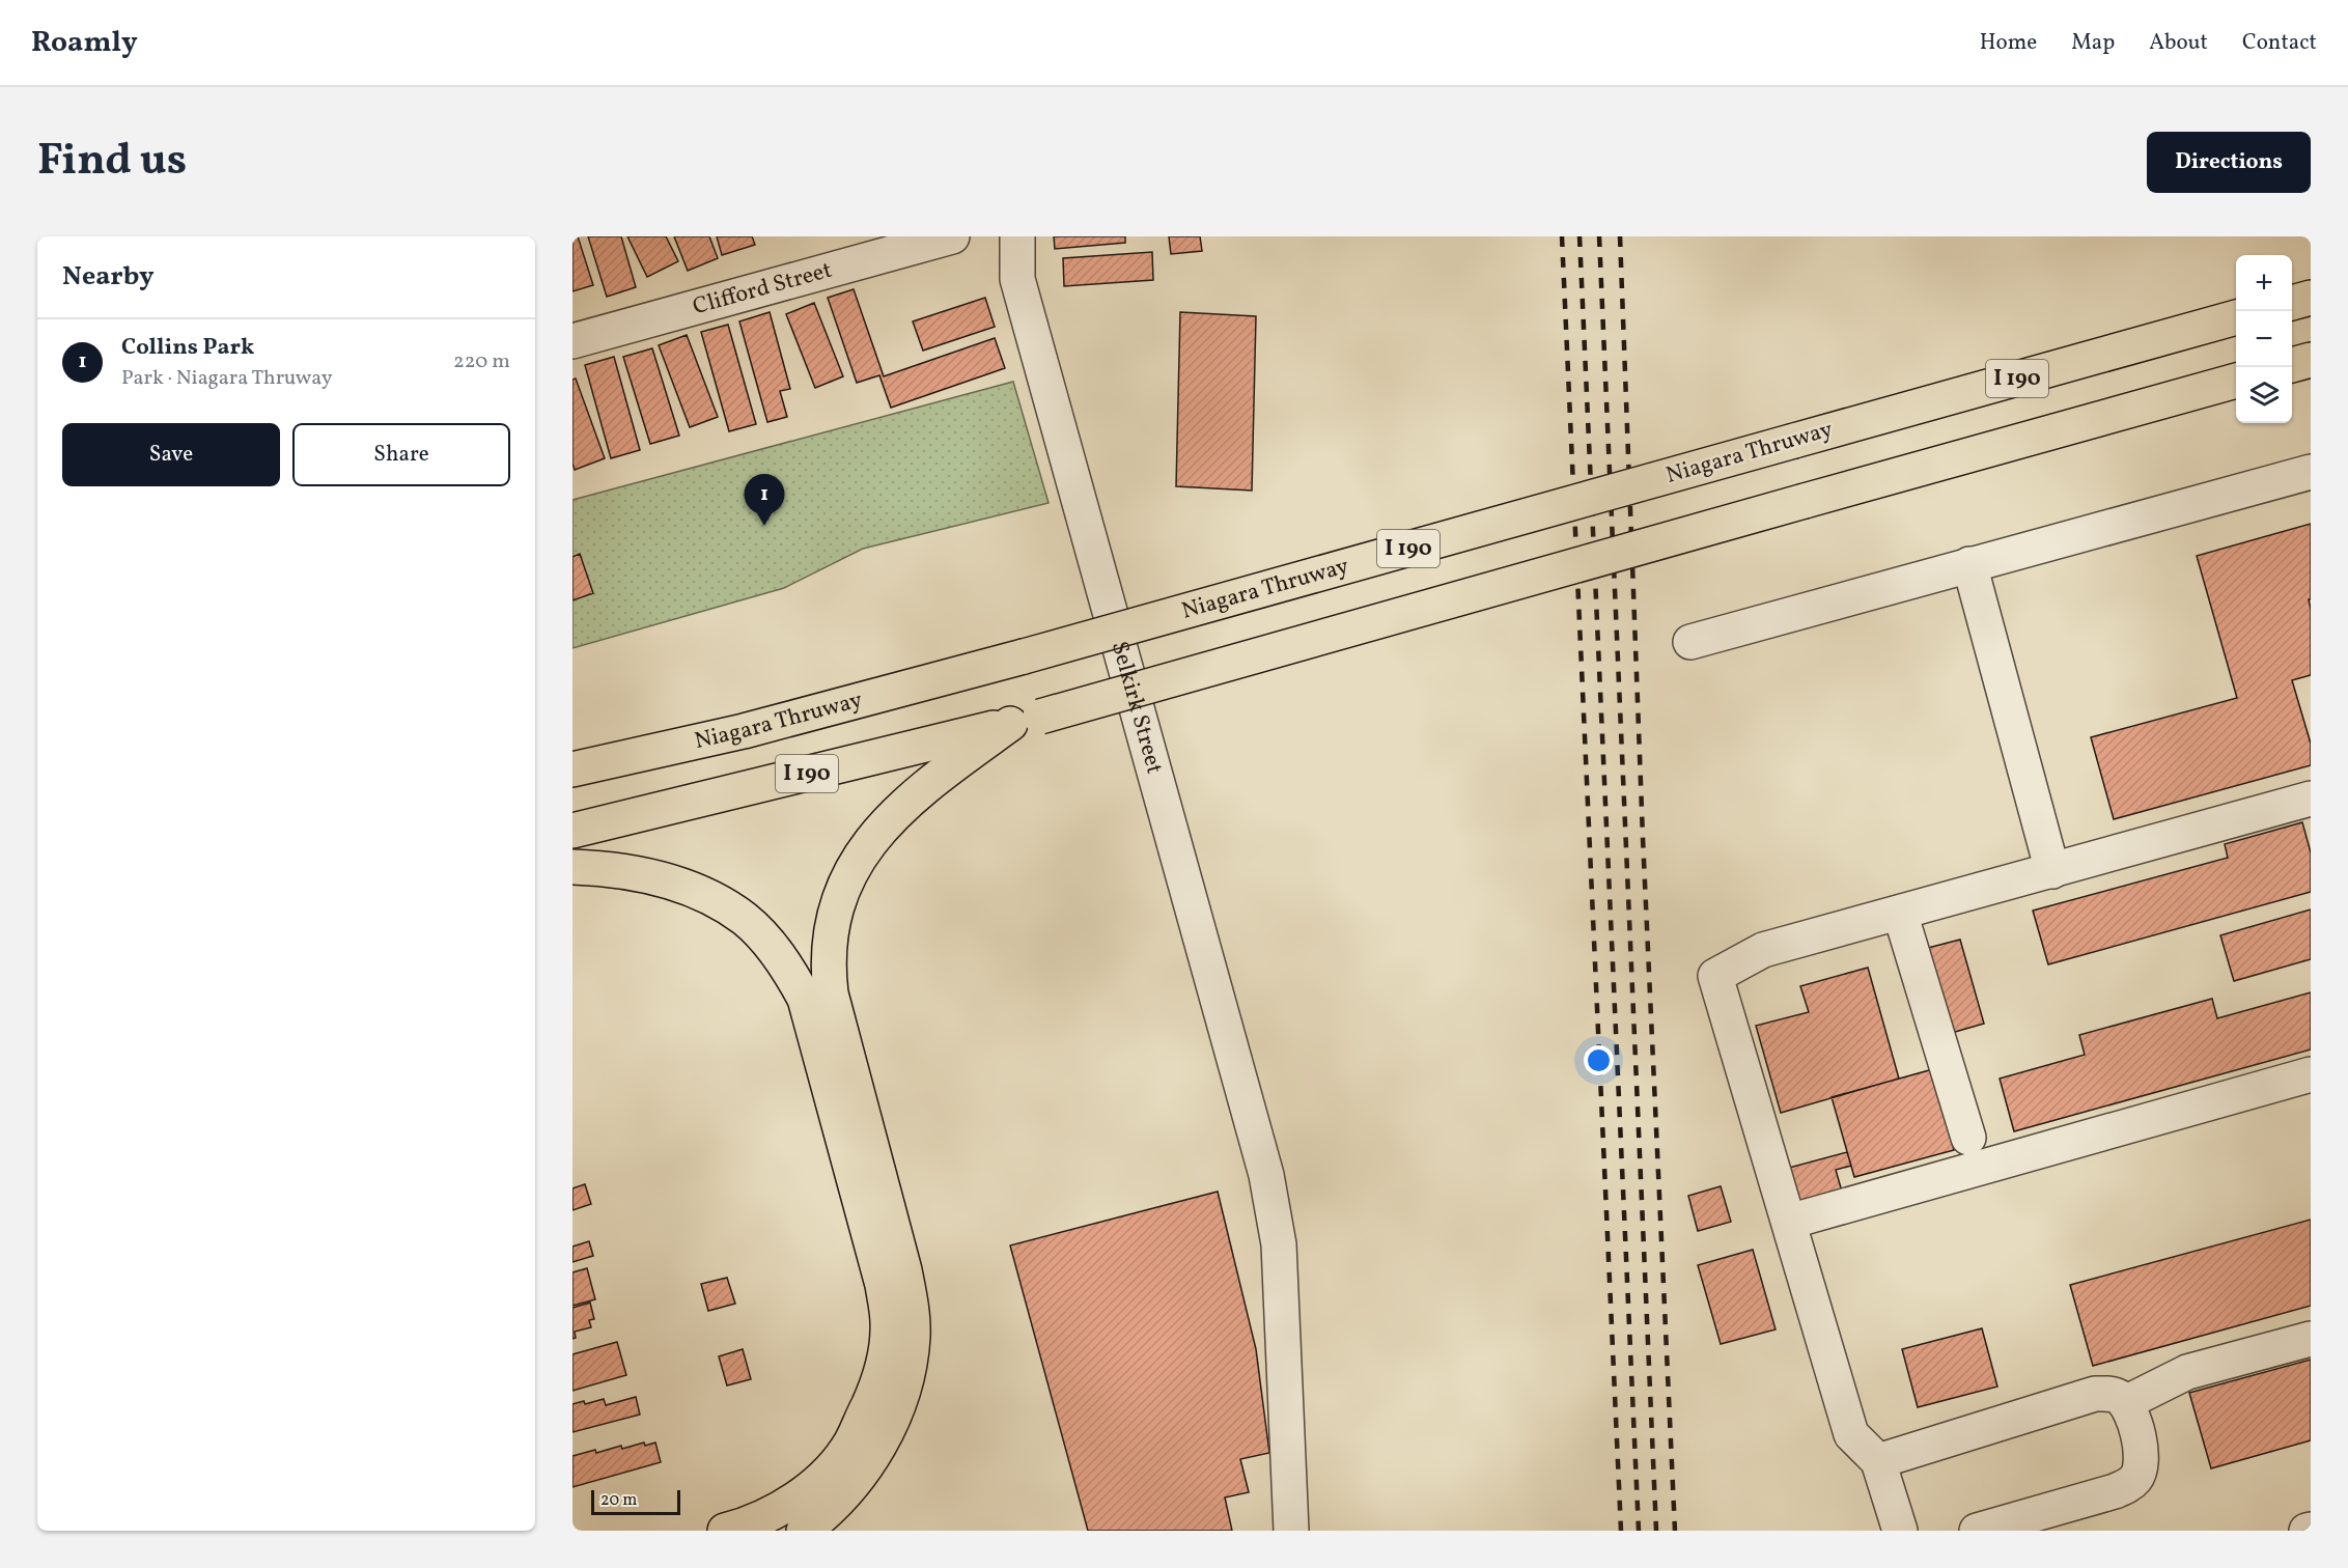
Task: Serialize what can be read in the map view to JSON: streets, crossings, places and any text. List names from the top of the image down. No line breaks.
{"streets":{"highway":["I 190","Niagara Thruway"],"street":["Clifford Street","Selkirk Street"]},"scale_bar":"20 m","page":{"header":"Roamly","nav":["Home","Map","About","Contact"],"title":"Find us","buttons":["Directions",["Save","Share"]],"heading":"Nearby","map_buttons":["+","−"],"list":[{"mark":"1","name":"Collins Park","note":"Park · Niagara Thruway","value":"220 m"}],"pins":"1","scale":"20 m"}}
